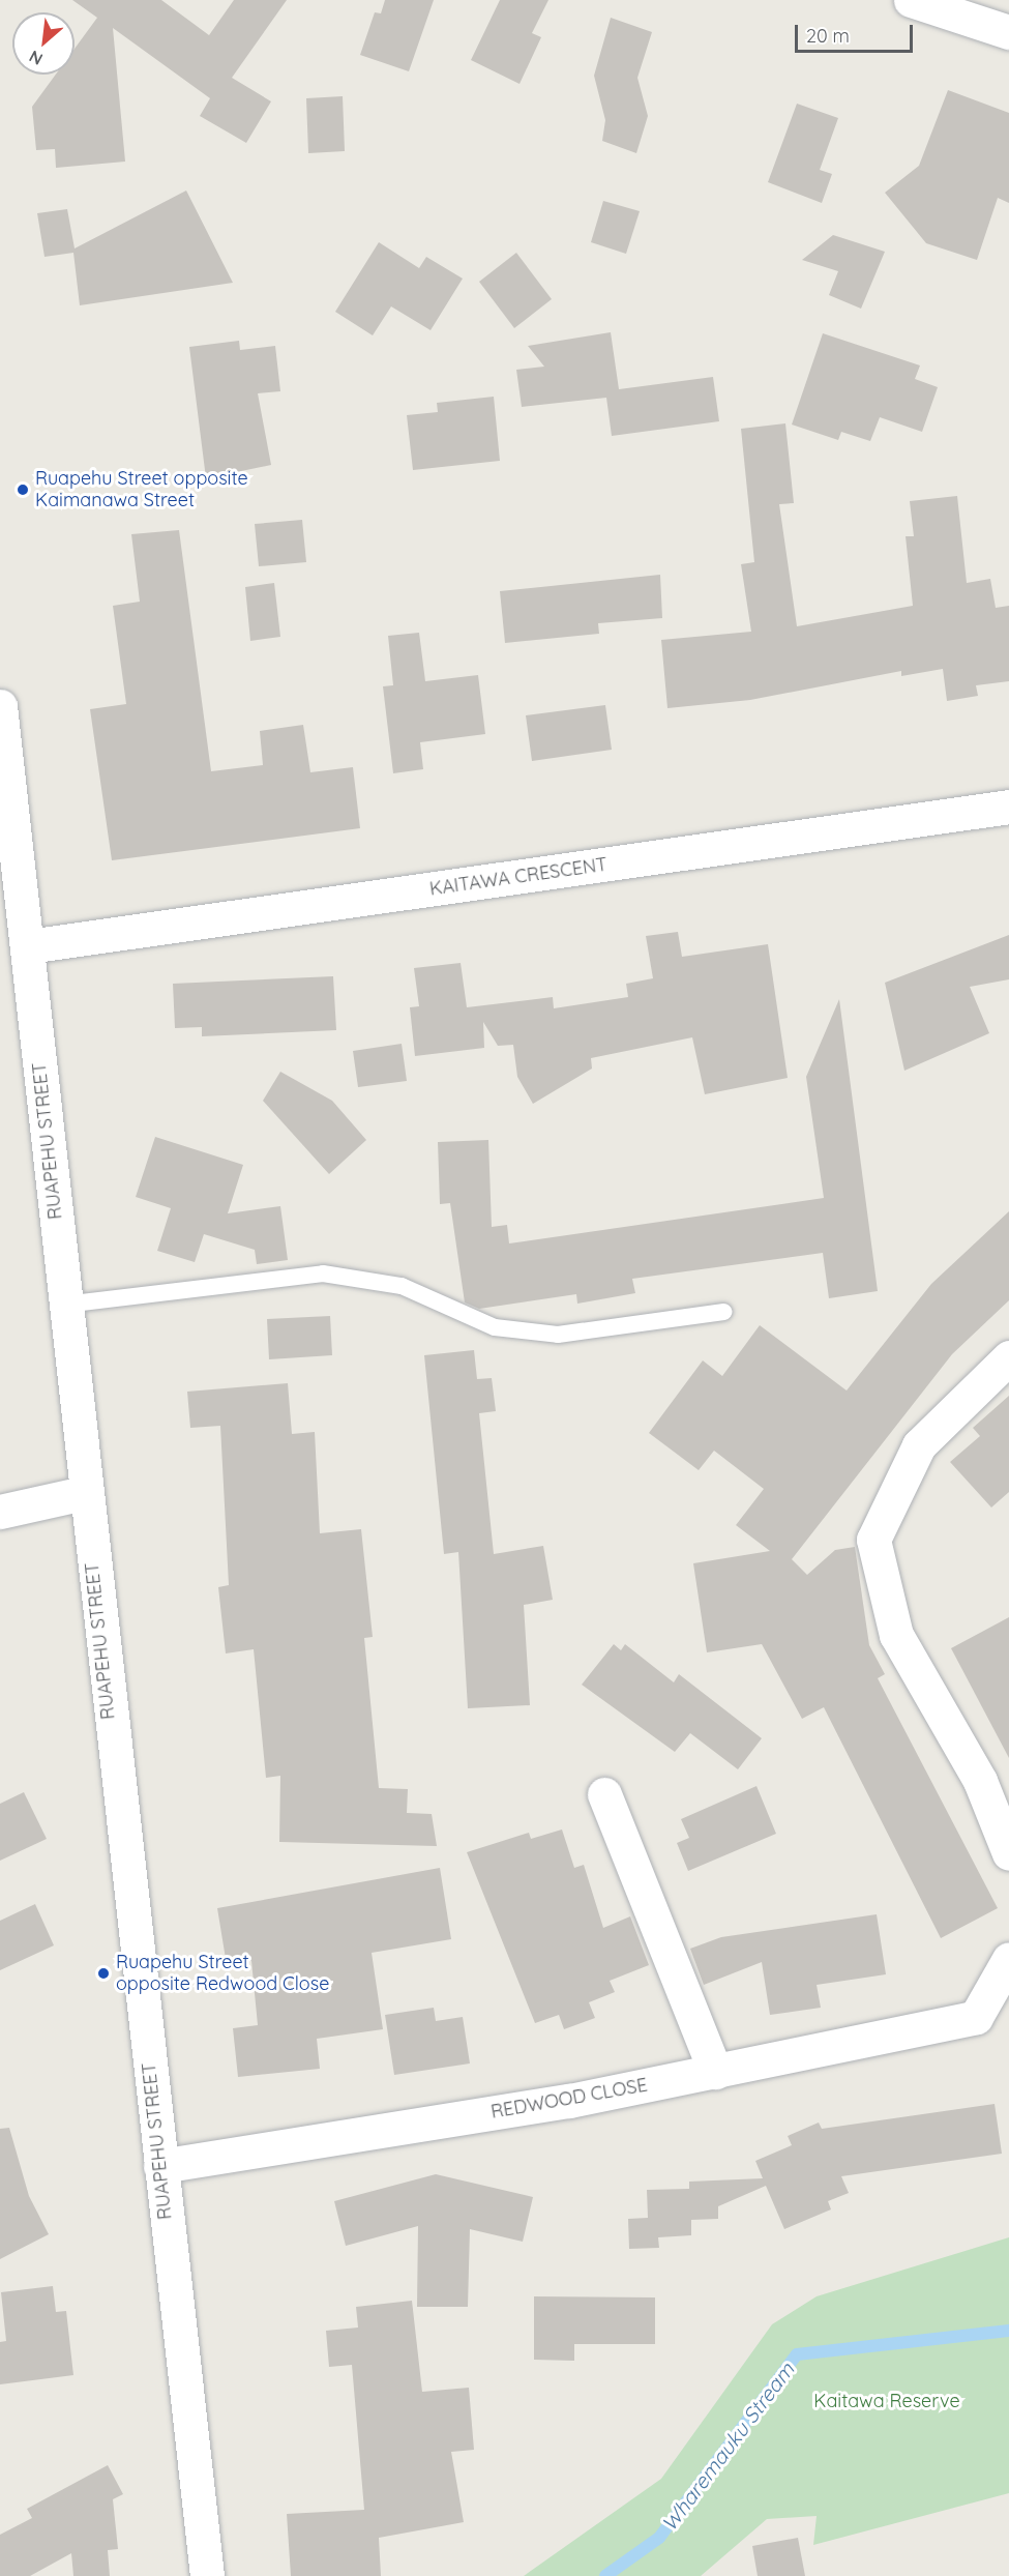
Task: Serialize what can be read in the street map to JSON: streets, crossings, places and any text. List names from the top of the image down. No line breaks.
{"streets":{"street":["KAITAWA CRESCENT","RUAPEHU STREET","REDWOOD CLOSE"]},"crossings":[["KAITAWA CRESCENT","RUAPEHU STREET"],["RUAPEHU STREET","REDWOOD CLOSE"]],"water":["Wharemauku Stream"],"parks":["Kaitawa Reserve"],"places":["Ruapehu Street opposite Kaimanawa Street","Ruapehu Street opposite Redwood Close"],"scale_bar":"20 m","north":"bottom left"}
